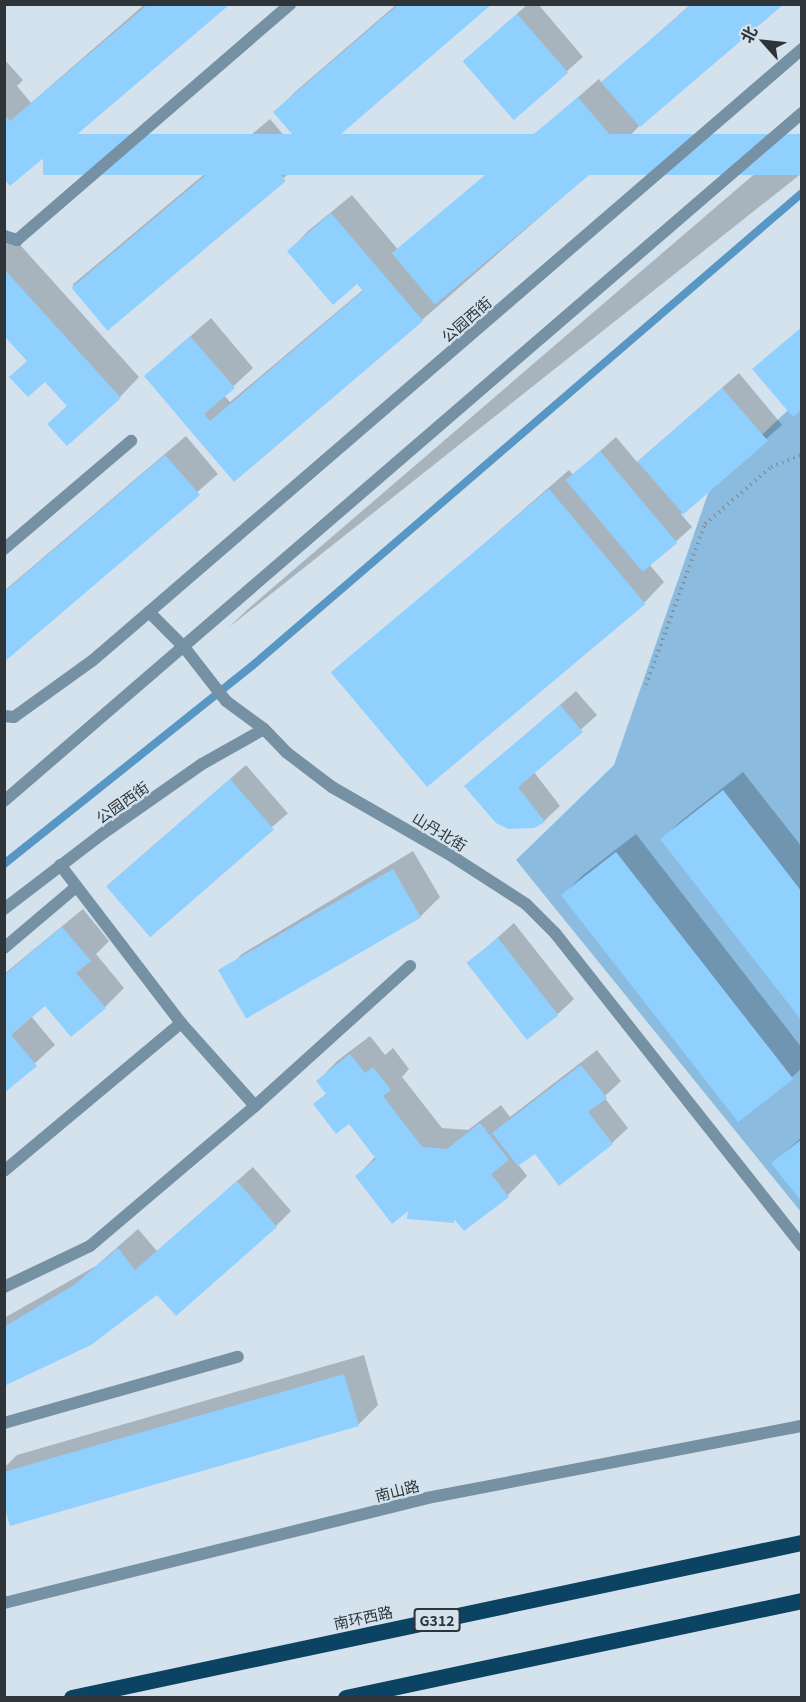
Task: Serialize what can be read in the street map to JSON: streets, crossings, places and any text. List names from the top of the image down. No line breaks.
{"streets":{"highway":["南环西路","G312"],"street":["公园西街","山丹北街","南山路"]},"crossings":[["公园西街","山丹北街"]],"north":"top left"}
